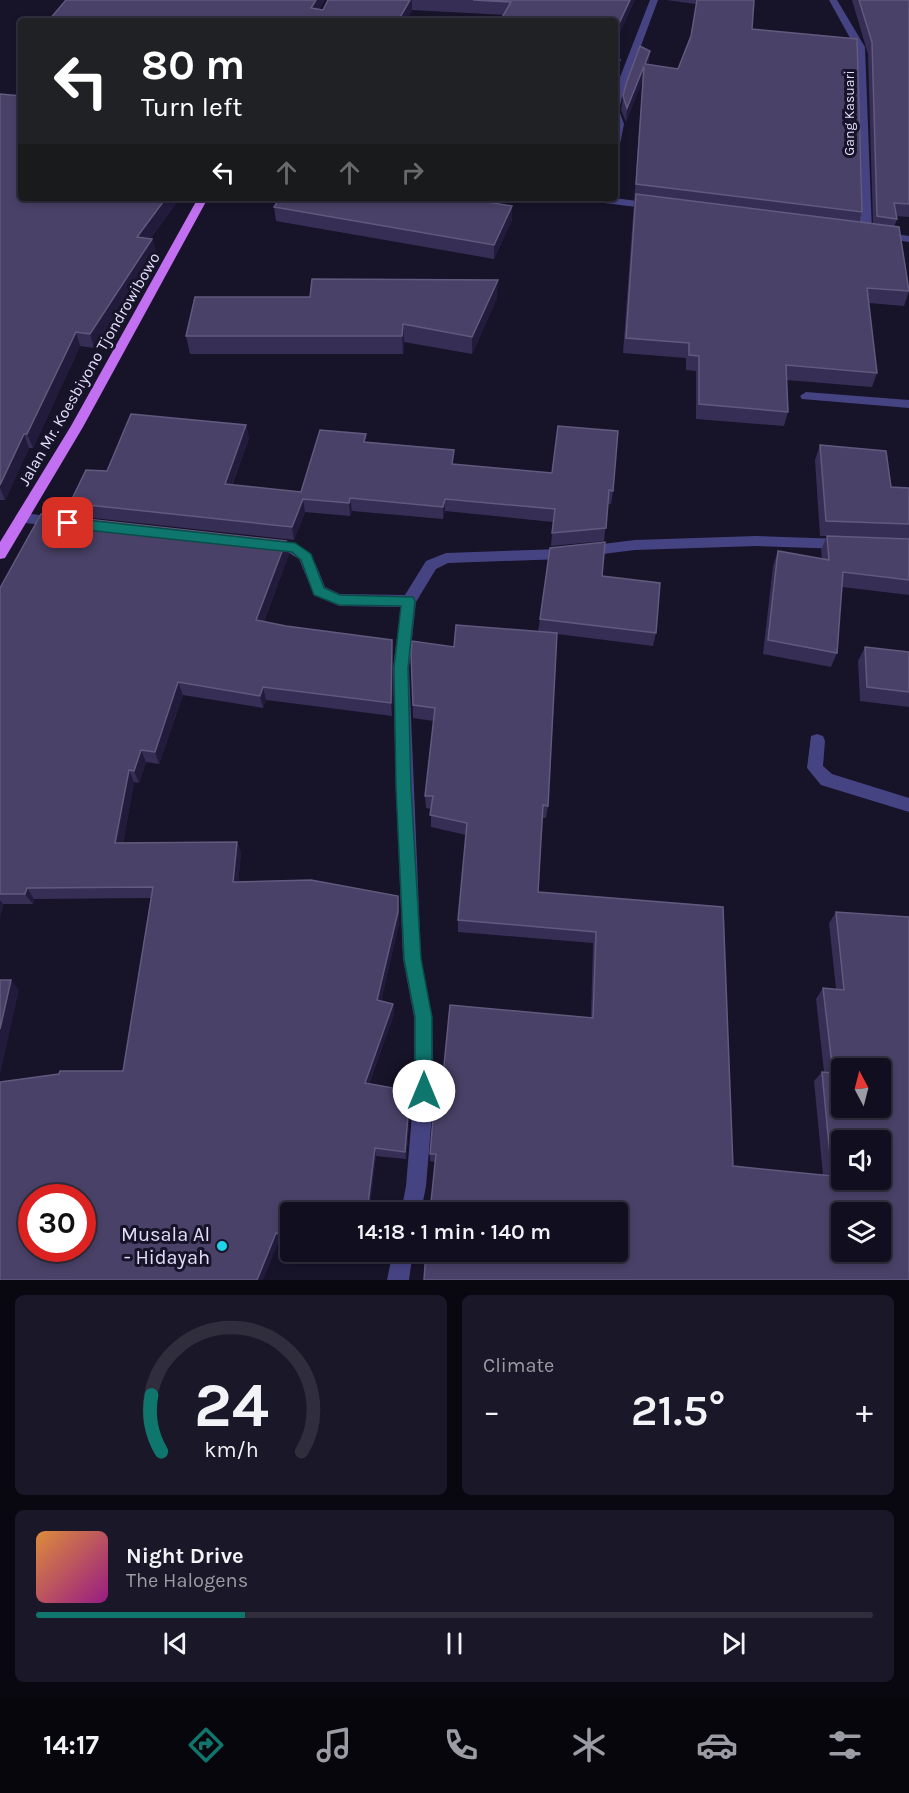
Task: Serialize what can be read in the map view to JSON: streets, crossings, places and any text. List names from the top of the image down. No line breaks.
{"streets":{"main road":["Jalan Mr. Koesbiyono Tjondrowibowo"],"street":["Gang Kasuari"]},"places":["Musala Al - Hidayah"],"north":"top","page":{"turn":["80 m","Turn left"],"limit":"30","trip":"14:18 · 1 min · 140 m","tile":"Climate","heat":["−","21.5°","+"],"song":["Night Drive","The Halogens"],"tabs":"14:17","gauge":["24","km/h"]}}
